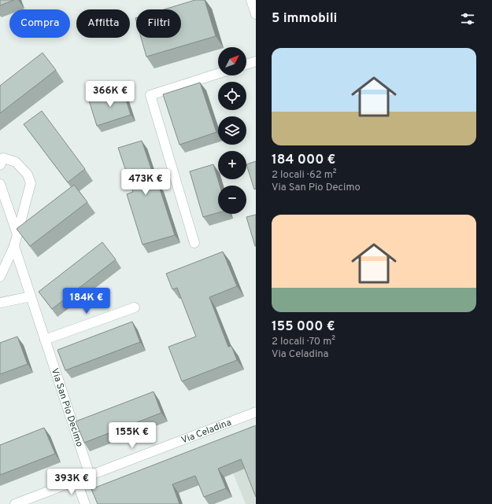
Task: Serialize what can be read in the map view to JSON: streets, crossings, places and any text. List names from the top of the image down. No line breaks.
{"streets":{"street":["Via San Pio Decimo","Via Celadina"]},"crossings":[["Via San Pio Decimo","Via Celadina"]],"north":"top right","page":{"heading":"5 immobili","chip":["Compra","Affitta","Filtri"],"list":[{"name":"184 000 €","note":"2 locali · 62 m² · Via San Pio Decimo"},{"name":"155 000 €","note":"2 locali · 70 m² · Via Celadina"}],"map_buttons":["+","−"],"price":["366K €","473K €","184K €","155K €","393K €"]}}
